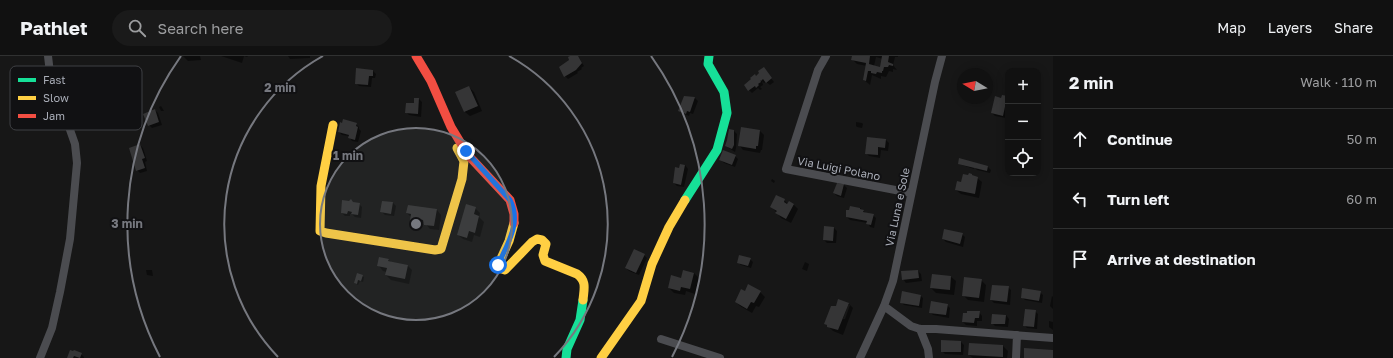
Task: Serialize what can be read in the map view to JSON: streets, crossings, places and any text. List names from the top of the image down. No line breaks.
{"streets":{"street":["Via Luigi Polano","Via Luna e Sole"]},"crossings":[["Via Luigi Polano","Via Luna e Sole"]],"legend":["Fast","Slow","Jam"],"north":"left","page":{"header":"Pathlet","search":"Search here","nav":["Map","Layers","Share"],"heading":["2 min","Walk · 110 m"],"map_buttons":["+","−"],"list":[["Continue","50 m"],["Turn left","60 m"],"Arrive at destination"]},"rings":["2 min","1 min","3 min"]}
